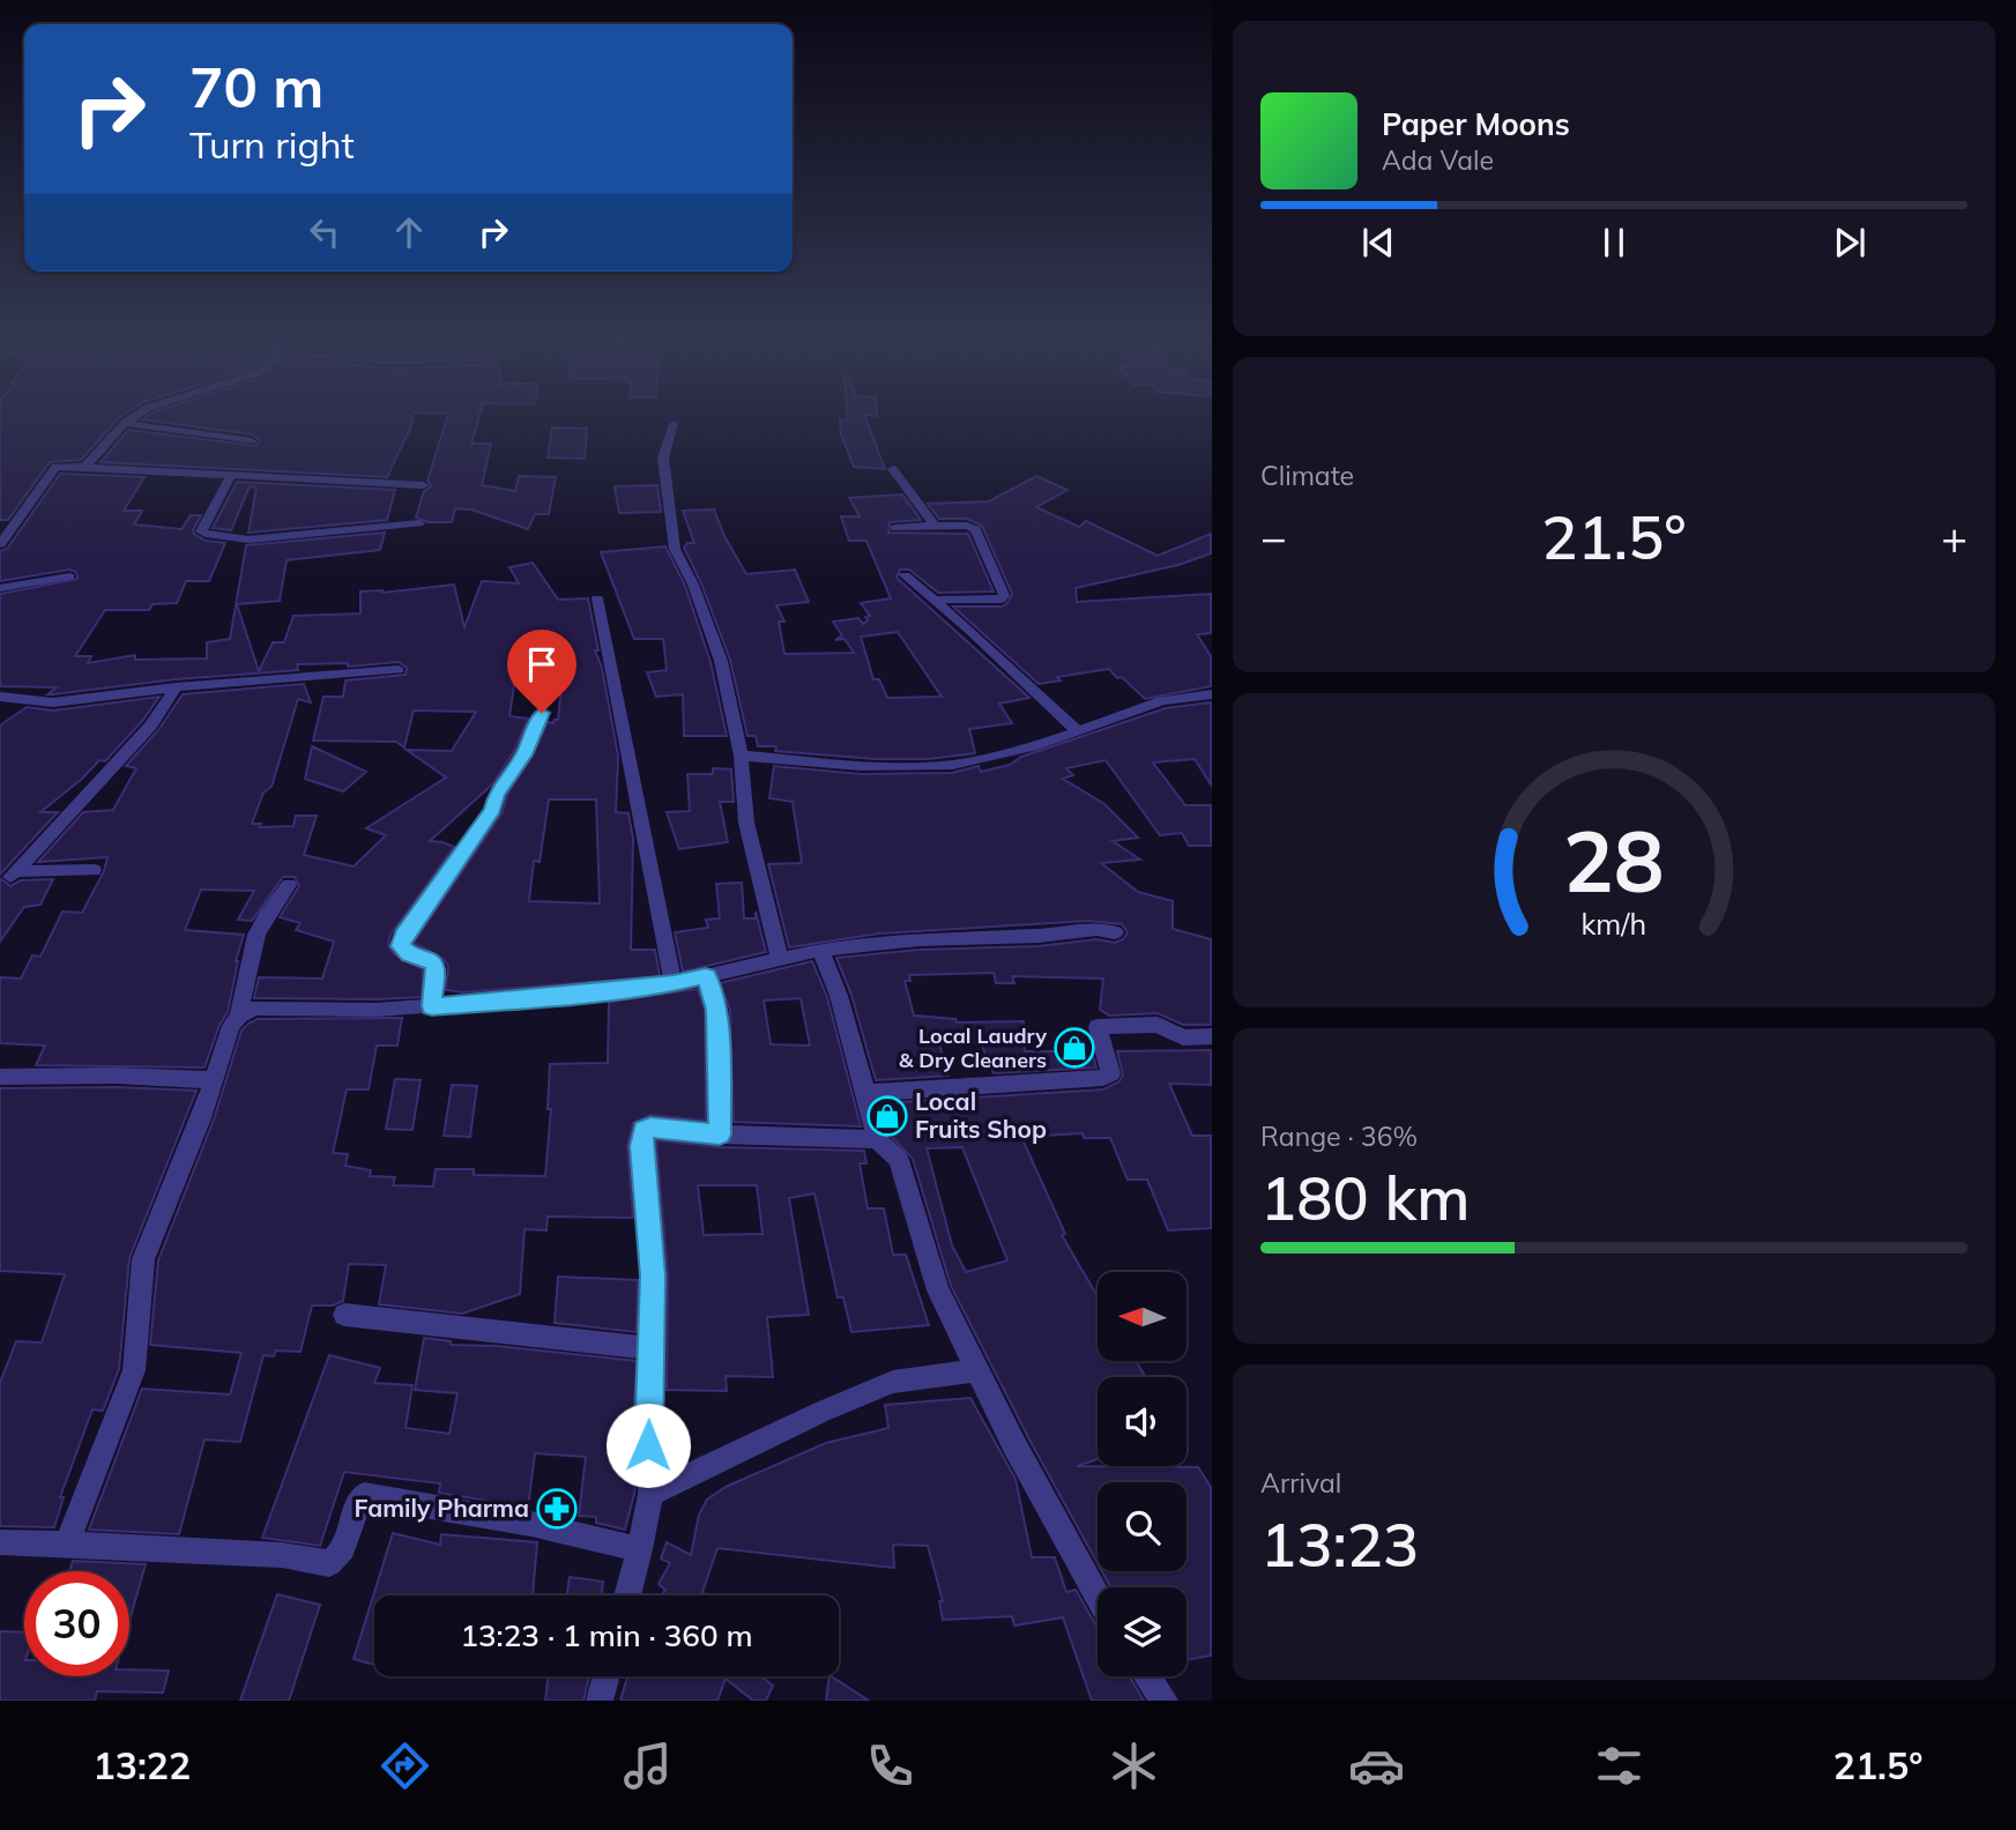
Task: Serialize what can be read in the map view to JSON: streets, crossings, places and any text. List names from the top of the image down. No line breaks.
{"places":{"shop":["Local Laudry & Dry Cleaners","Local Fruits Shop"],"pharmacy":["Family Pharma"]},"north":"left","page":{"turn":["70 m","Turn right"],"song":["Paper Moons","Ada Vale"],"tile":["Climate",["Range · 36%","180 km"],["Arrival","13:23"]],"heat":["−","21.5°","+"],"limit":"30","trip":"13:23 · 1 min · 360 m","tabs":["13:22","21.5°"],"gauge":["28","km/h"]}}
